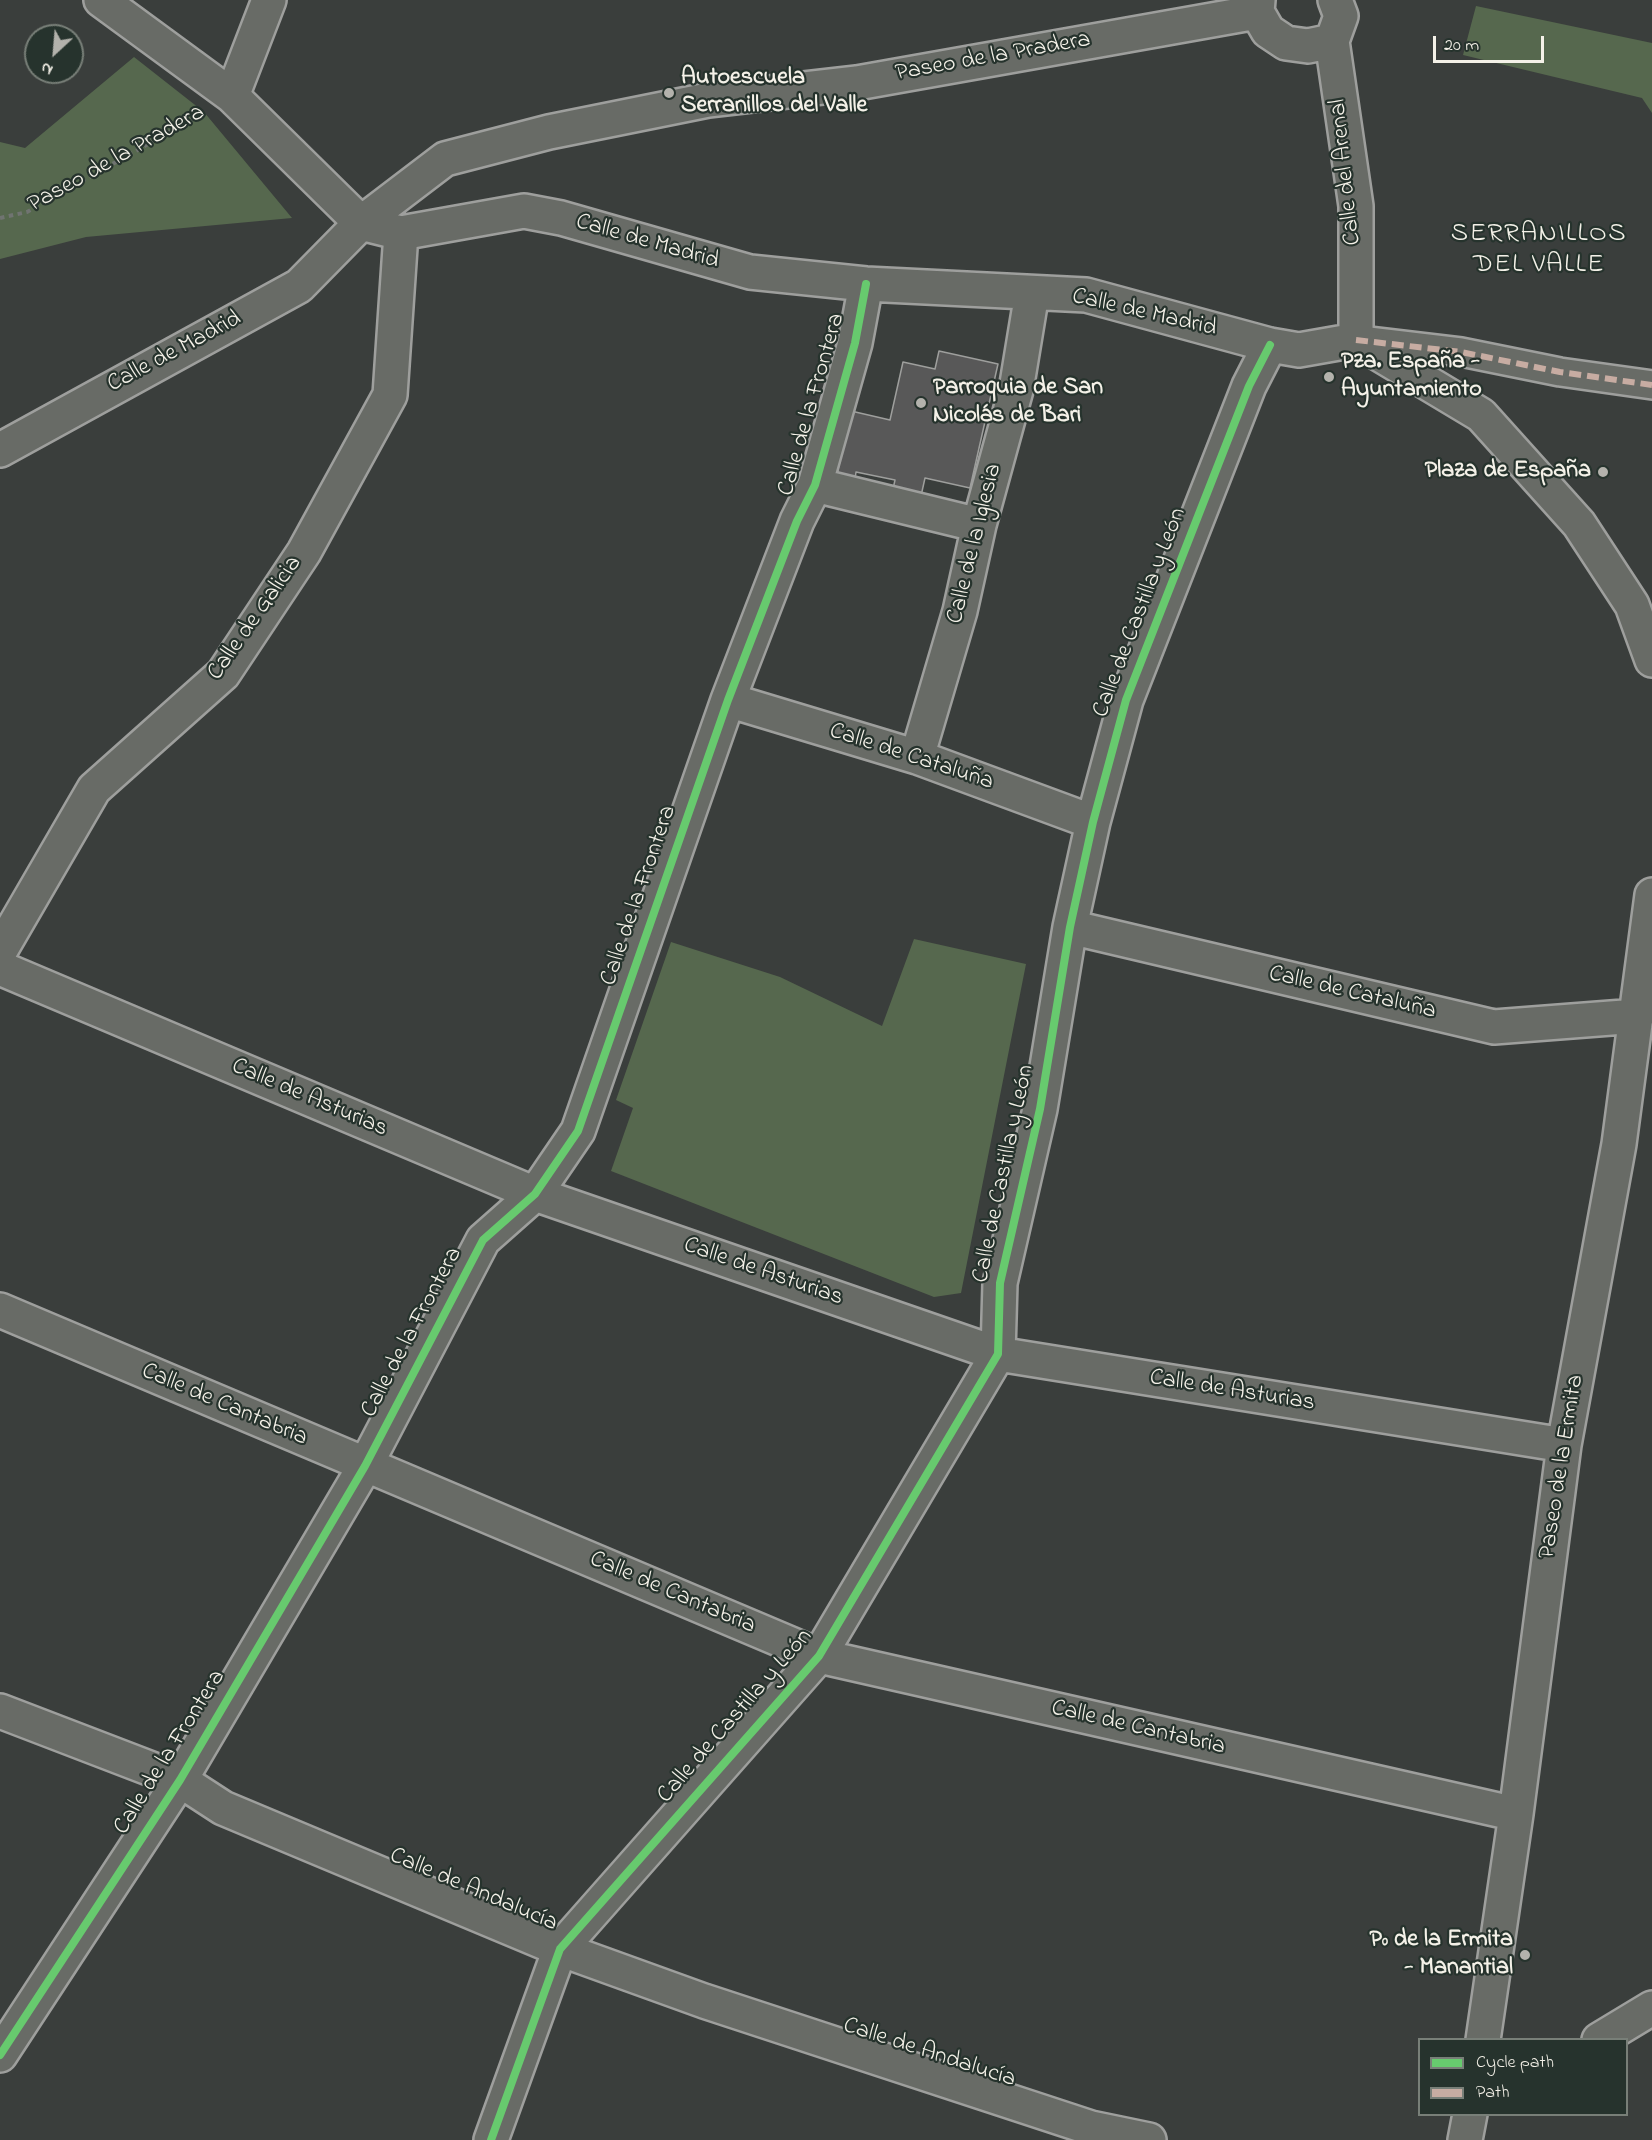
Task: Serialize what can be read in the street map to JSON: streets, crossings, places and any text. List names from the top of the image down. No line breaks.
{"streets":{"street":["Paseo de la Pradera","Calle del Arenal","Calle de Madrid","Calle de la Frontera","Calle de la Iglesia","Calle de Castilla y León","Calle de Galicia","Calle de Cataluña","Calle de Asturias","Calle de Cantabria","Paseo de la Ermita","Calle de Andalucía"]},"crossings":[["Paseo de la Pradera","Calle de Madrid"],["Calle del Arenal","Calle de Madrid"],["Calle de Madrid","Calle de la Frontera"],["Calle de Madrid","Calle de la Iglesia"],["Calle de Madrid","Calle de Castilla y León"],["Calle de Madrid","Calle de Galicia"],["Calle de la Frontera","Calle de Cataluña"],["Calle de la Frontera","Calle de Asturias"],["Calle de la Frontera","Calle de Cantabria"],["Calle de la Frontera","Calle de Andalucía"],["Calle de la Iglesia","Calle de Cataluña"],["Calle de Castilla y León","Calle de Cataluña"],["Calle de Castilla y León","Calle de Asturias"],["Calle de Castilla y León","Calle de Cantabria"],["Calle de Castilla y León","Calle de Andalucía"],["Calle de Cataluña","Paseo de la Ermita"],["Calle de Asturias","Paseo de la Ermita"],["Calle de Cantabria","Paseo de la Ermita"]],"districts":["SERRANILLOS DEL VALLE"],"places":["Autoescuela Serranillos del Valle","Pza. España - Ayuntamiento","Parroquia de San Nicolás de Bari","Plaza de España","Pº de la Ermita - Manantial"],"legend":["Cycle path","Path"],"scale_bar":"20 m","north":"bottom left"}
